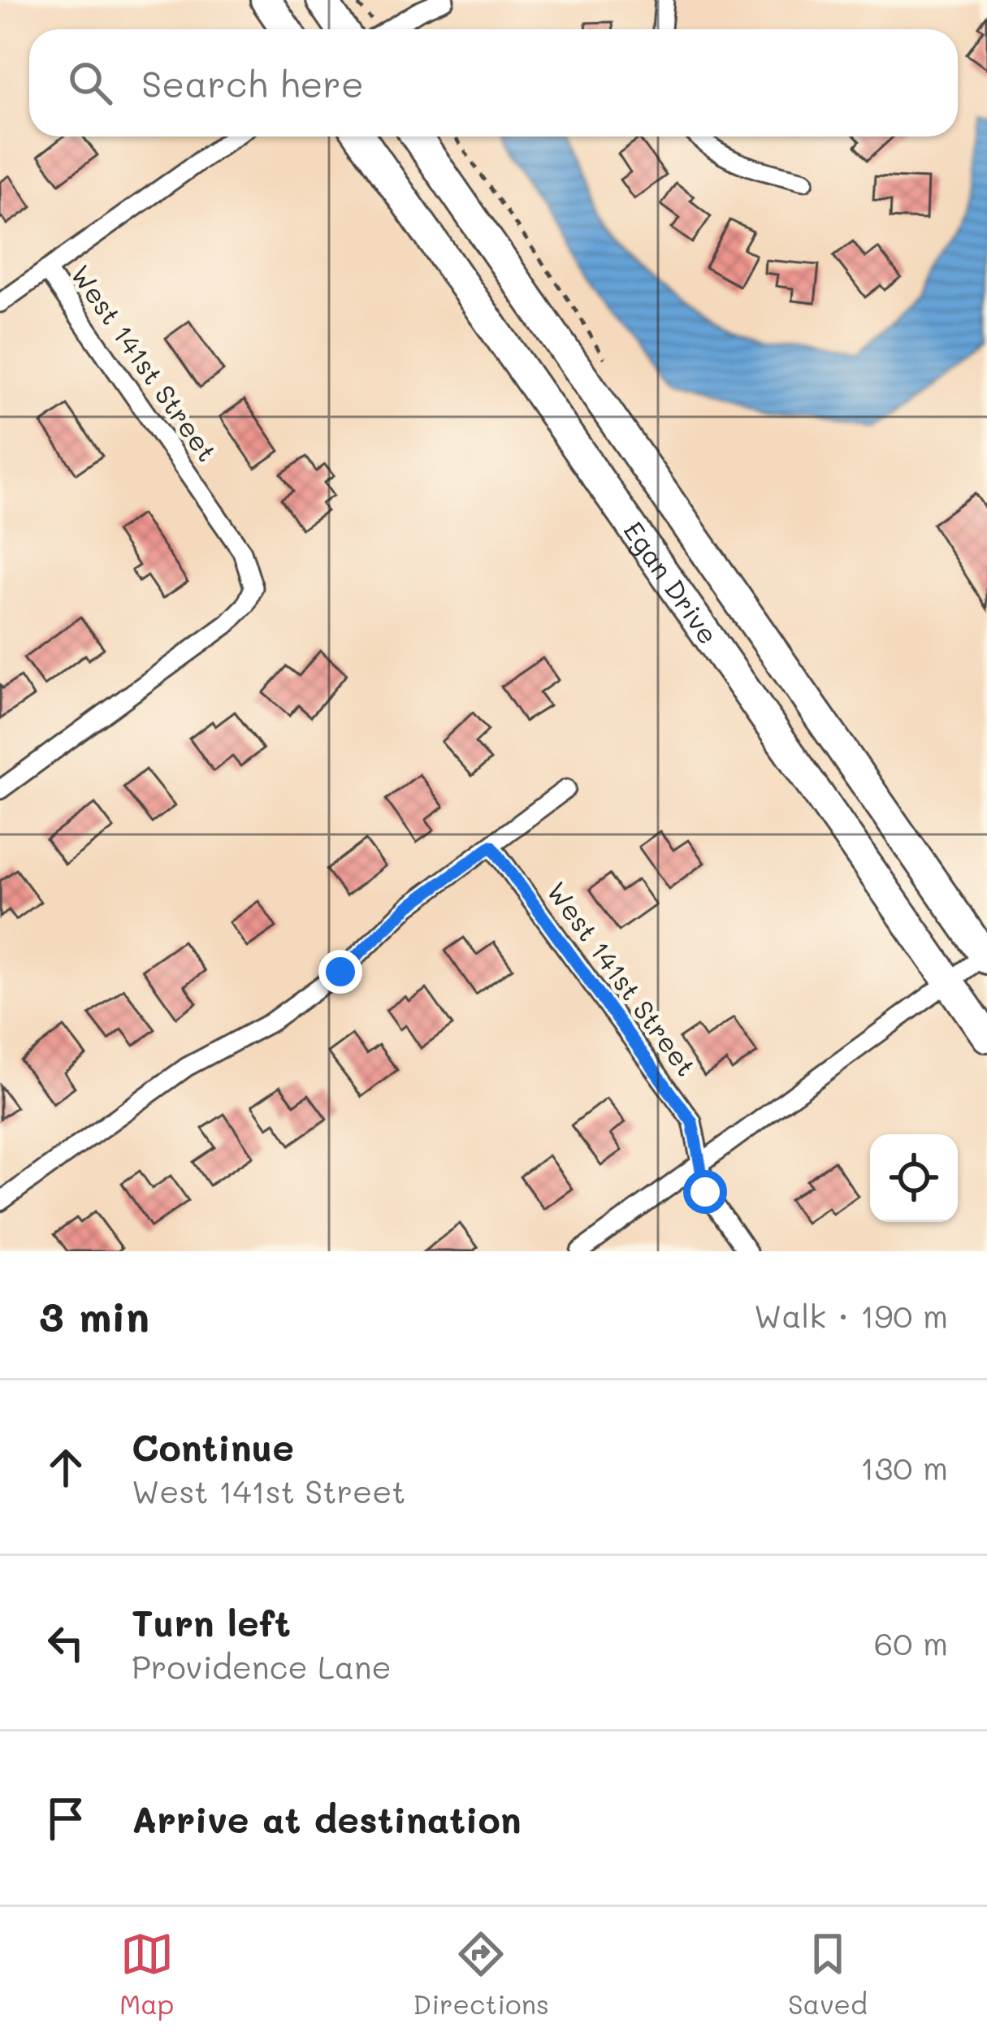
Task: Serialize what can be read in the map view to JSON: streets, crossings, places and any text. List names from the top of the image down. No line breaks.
{"streets":{"highway":["Egan Drive"],"street":["West 141st Street"]},"page":{"search":"Search here","heading":["3 min","Walk · 190 m"],"list":[["Continue","West 141st Street","130 m"],["Turn left","Providence Lane","60 m"],"Arrive at destination"],"nav":["Map","Directions","Saved"]}}
